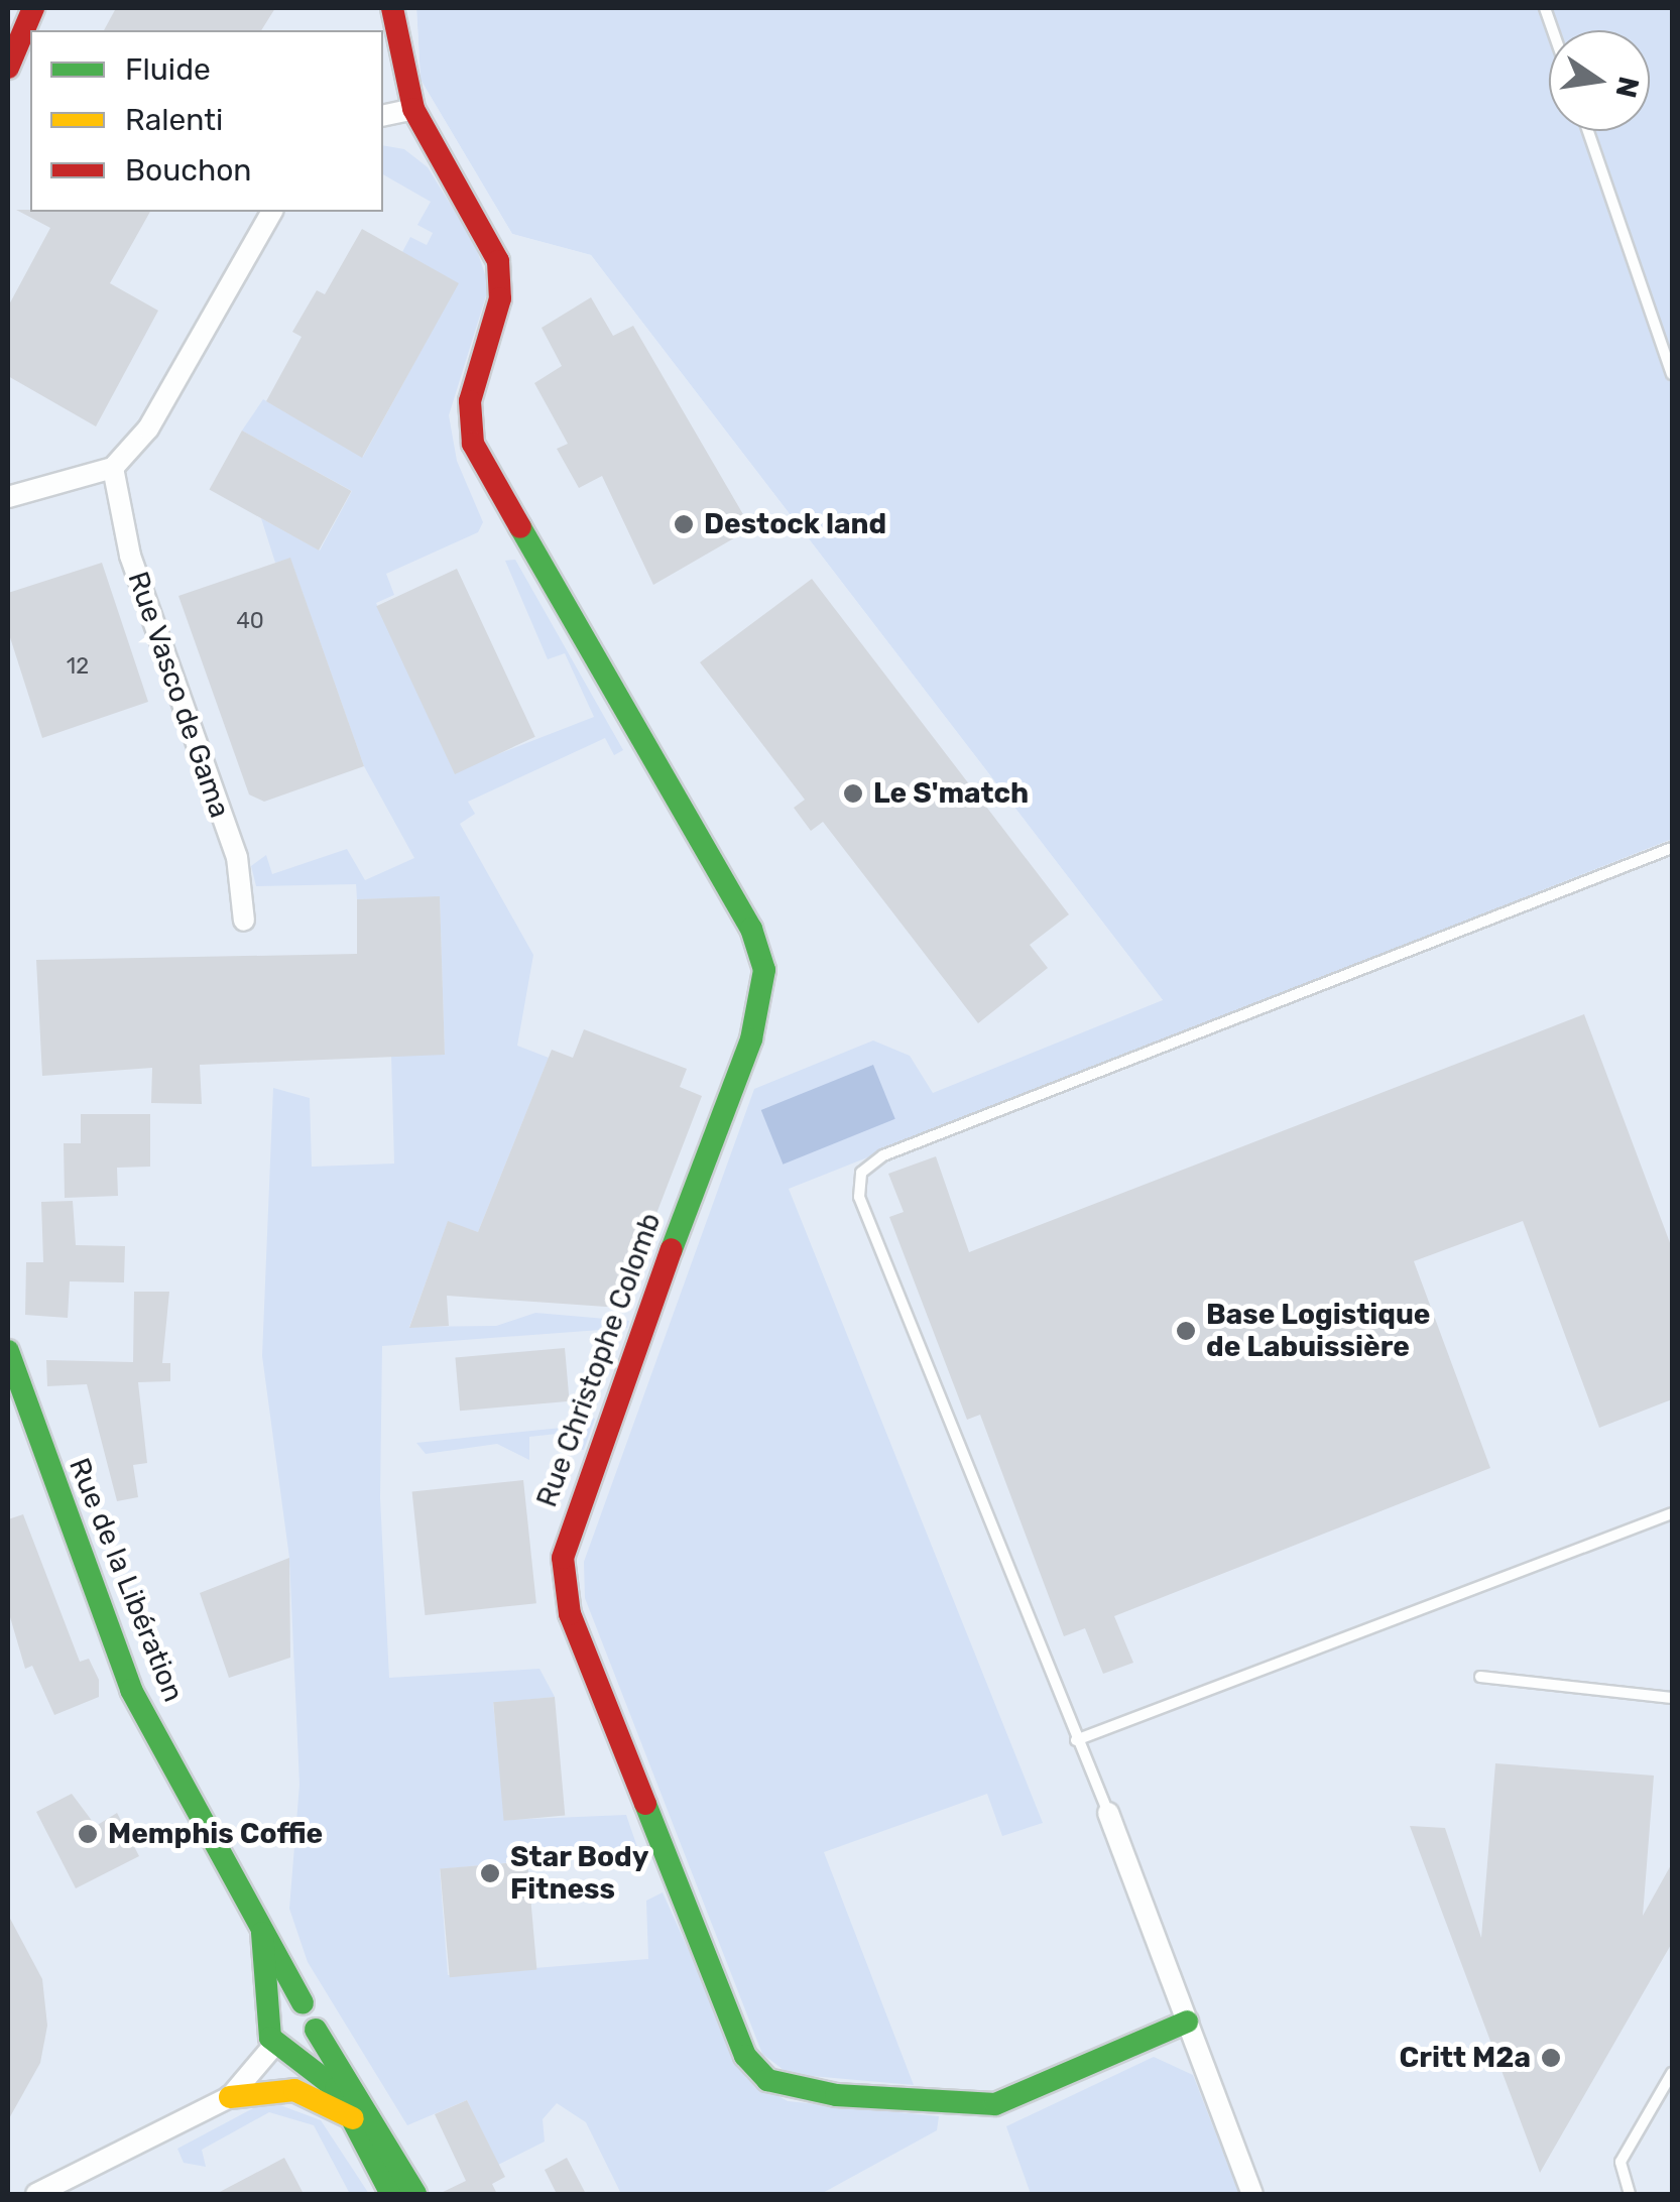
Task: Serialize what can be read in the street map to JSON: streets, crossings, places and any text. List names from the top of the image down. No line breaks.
{"streets":{"street":["Rue Vasco de Gama","Rue Christophe Colomb","Rue de la Libération"]},"places":["Destock land","Le S'match","Base Logistique de Labuissière","Memphis Coffie","Star Body Fitness","Critt M2a"],"house_numbers":["40","12"],"legend":["Fluide","Ralenti","Bouchon"],"north":"right"}
